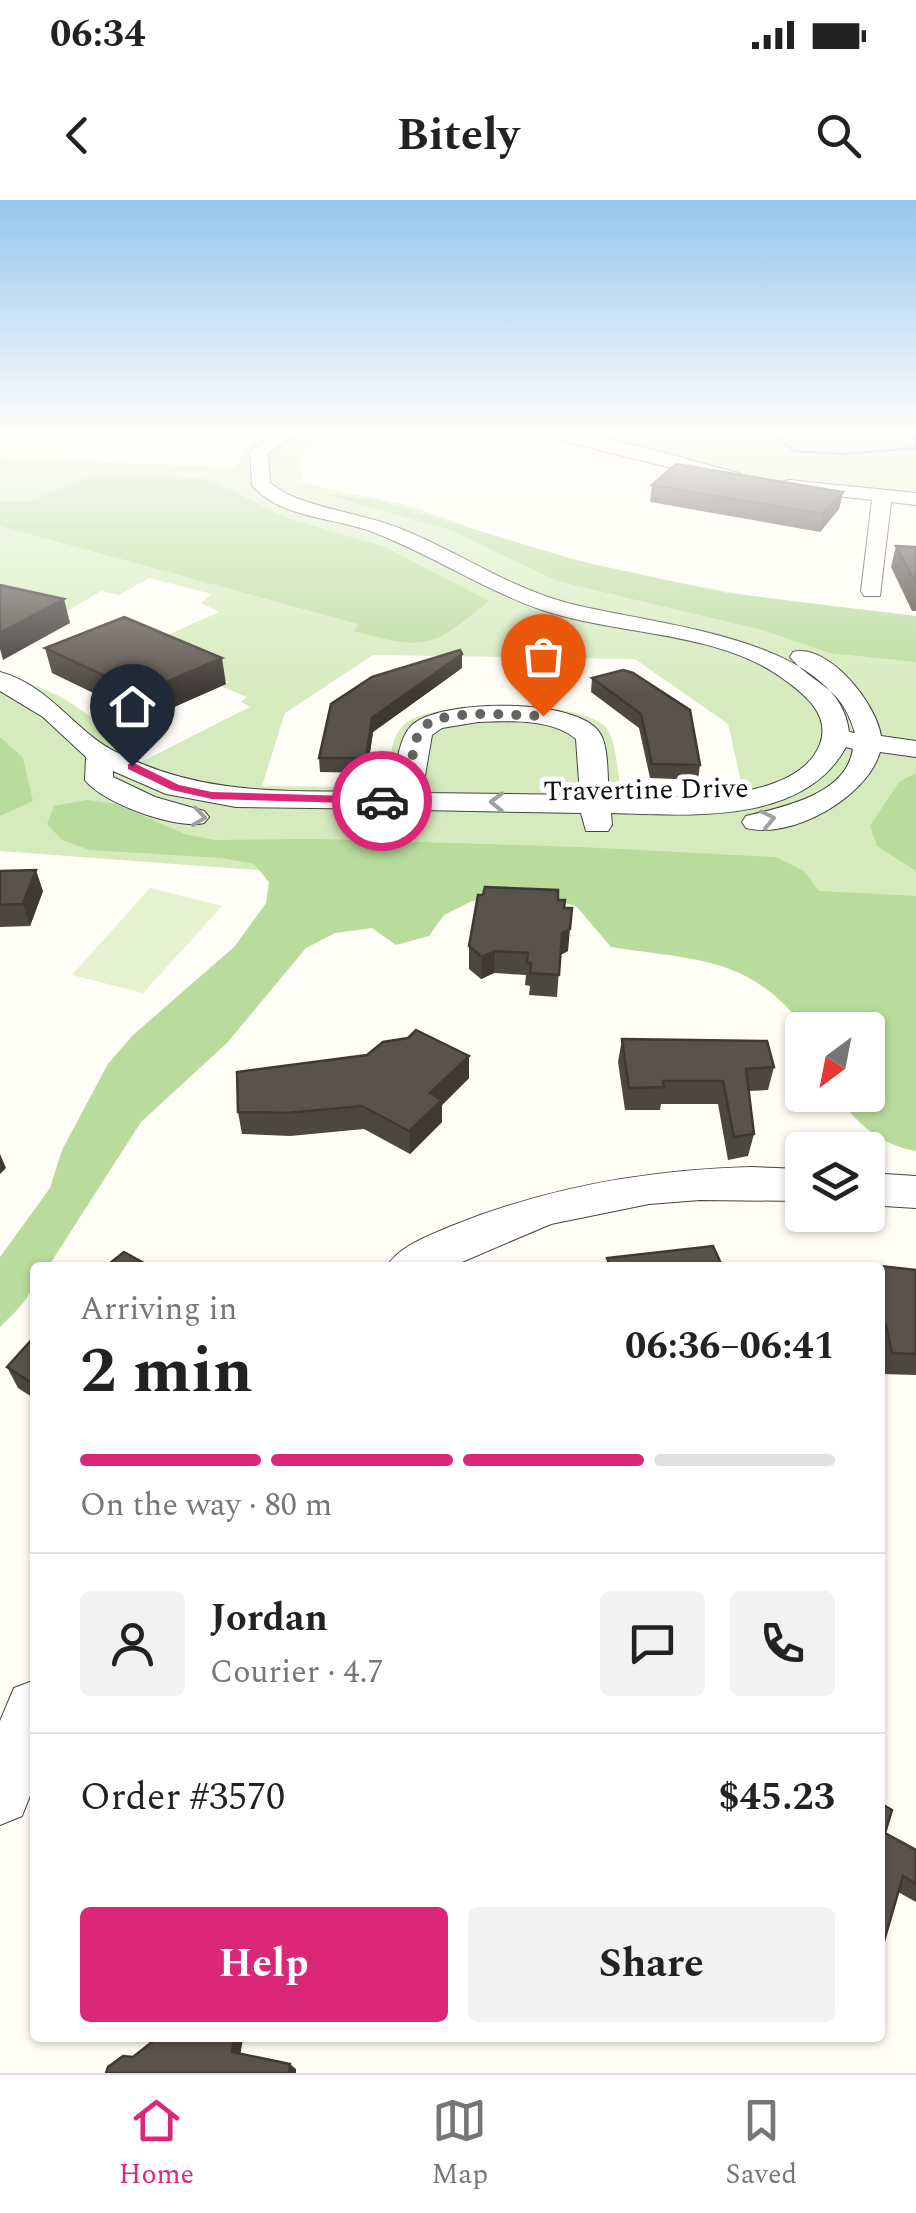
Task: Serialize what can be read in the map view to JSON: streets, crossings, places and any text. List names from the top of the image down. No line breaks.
{"streets":{"street":["Travertine Drive"]},"north":"bottom left","page":{"status":"06:34","header":"Bitely","heading":["2 min","Arriving in","06:36–06:41"],"panel":["Jordan","Courier · 4.7","Order #3570","$45.23"],"bar":"On the way · 80 m","buttons":["Help","Share"],"tabs":["Home","Map","Saved"]}}
